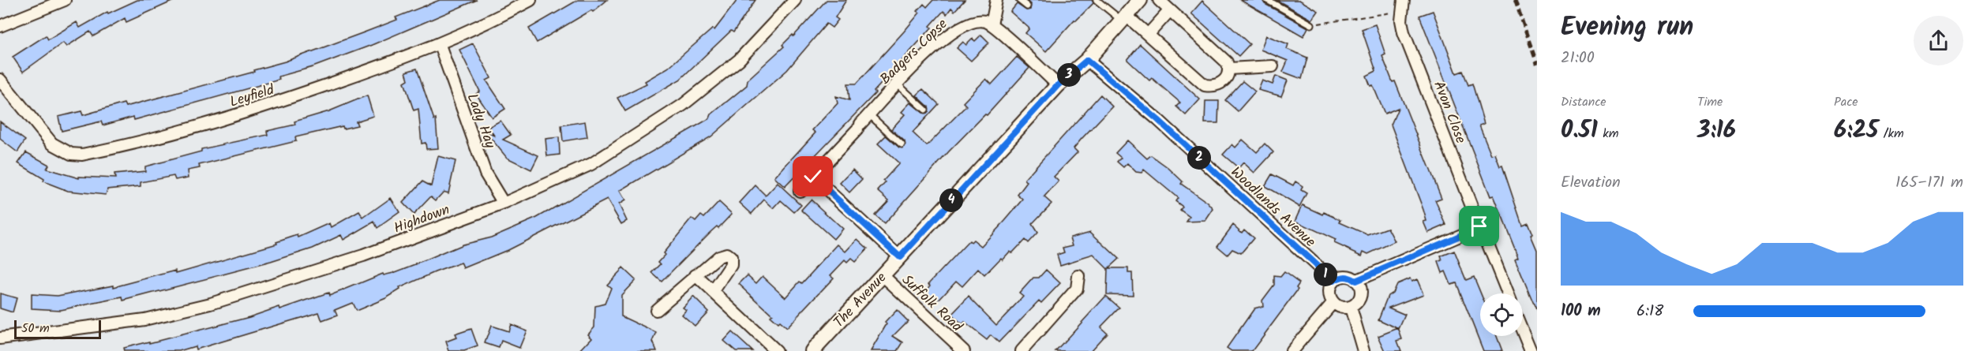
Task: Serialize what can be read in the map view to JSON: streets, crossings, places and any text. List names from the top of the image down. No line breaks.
{"streets":{"street":["Badgers Copse","Leyfield","Avon Close","Lady Hay","Woodlands Avenue","Highdown","The Avenue","Suffolk Road"]},"crossings":[["Leyfield","Lady Hay"],["Lady Hay","Highdown"],["Woodlands Avenue","The Avenue"],["The Avenue","Suffolk Road"]],"scale_bar":"50 m","page":{"heading":["Evening run","21:00"],"pins":["3","2","4","1"],"stats":[["Distance","0.51 km"],["Time","3:16"],["Pace","6:25 /km"]],"chart":["Elevation","165–171 m"],"list":[{"name":"100 m","note":"6:18"}],"scale":"50 m"}}
